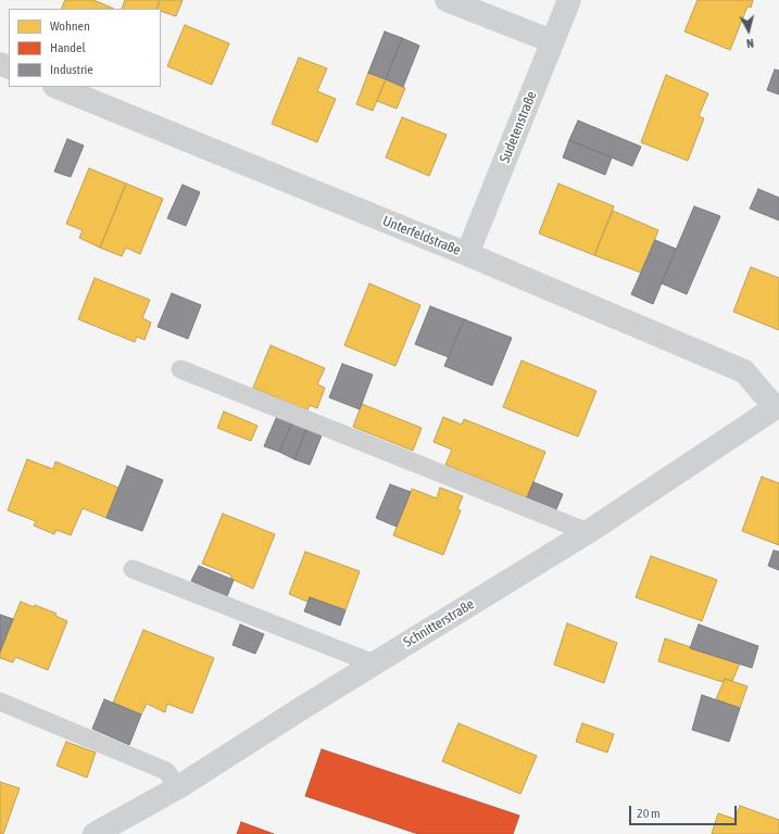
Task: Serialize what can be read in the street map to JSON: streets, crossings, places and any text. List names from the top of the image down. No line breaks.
{"streets":{"street":["Sudetenstraße","Unterfeldstraße","Schnitterstraße"]},"crossings":[["Sudetenstraße","Unterfeldstraße"],["Unterfeldstraße","Schnitterstraße"]],"legend":["Wohnen","Handel","Industrie"],"scale_bar":"20 m","north":"bottom"}
